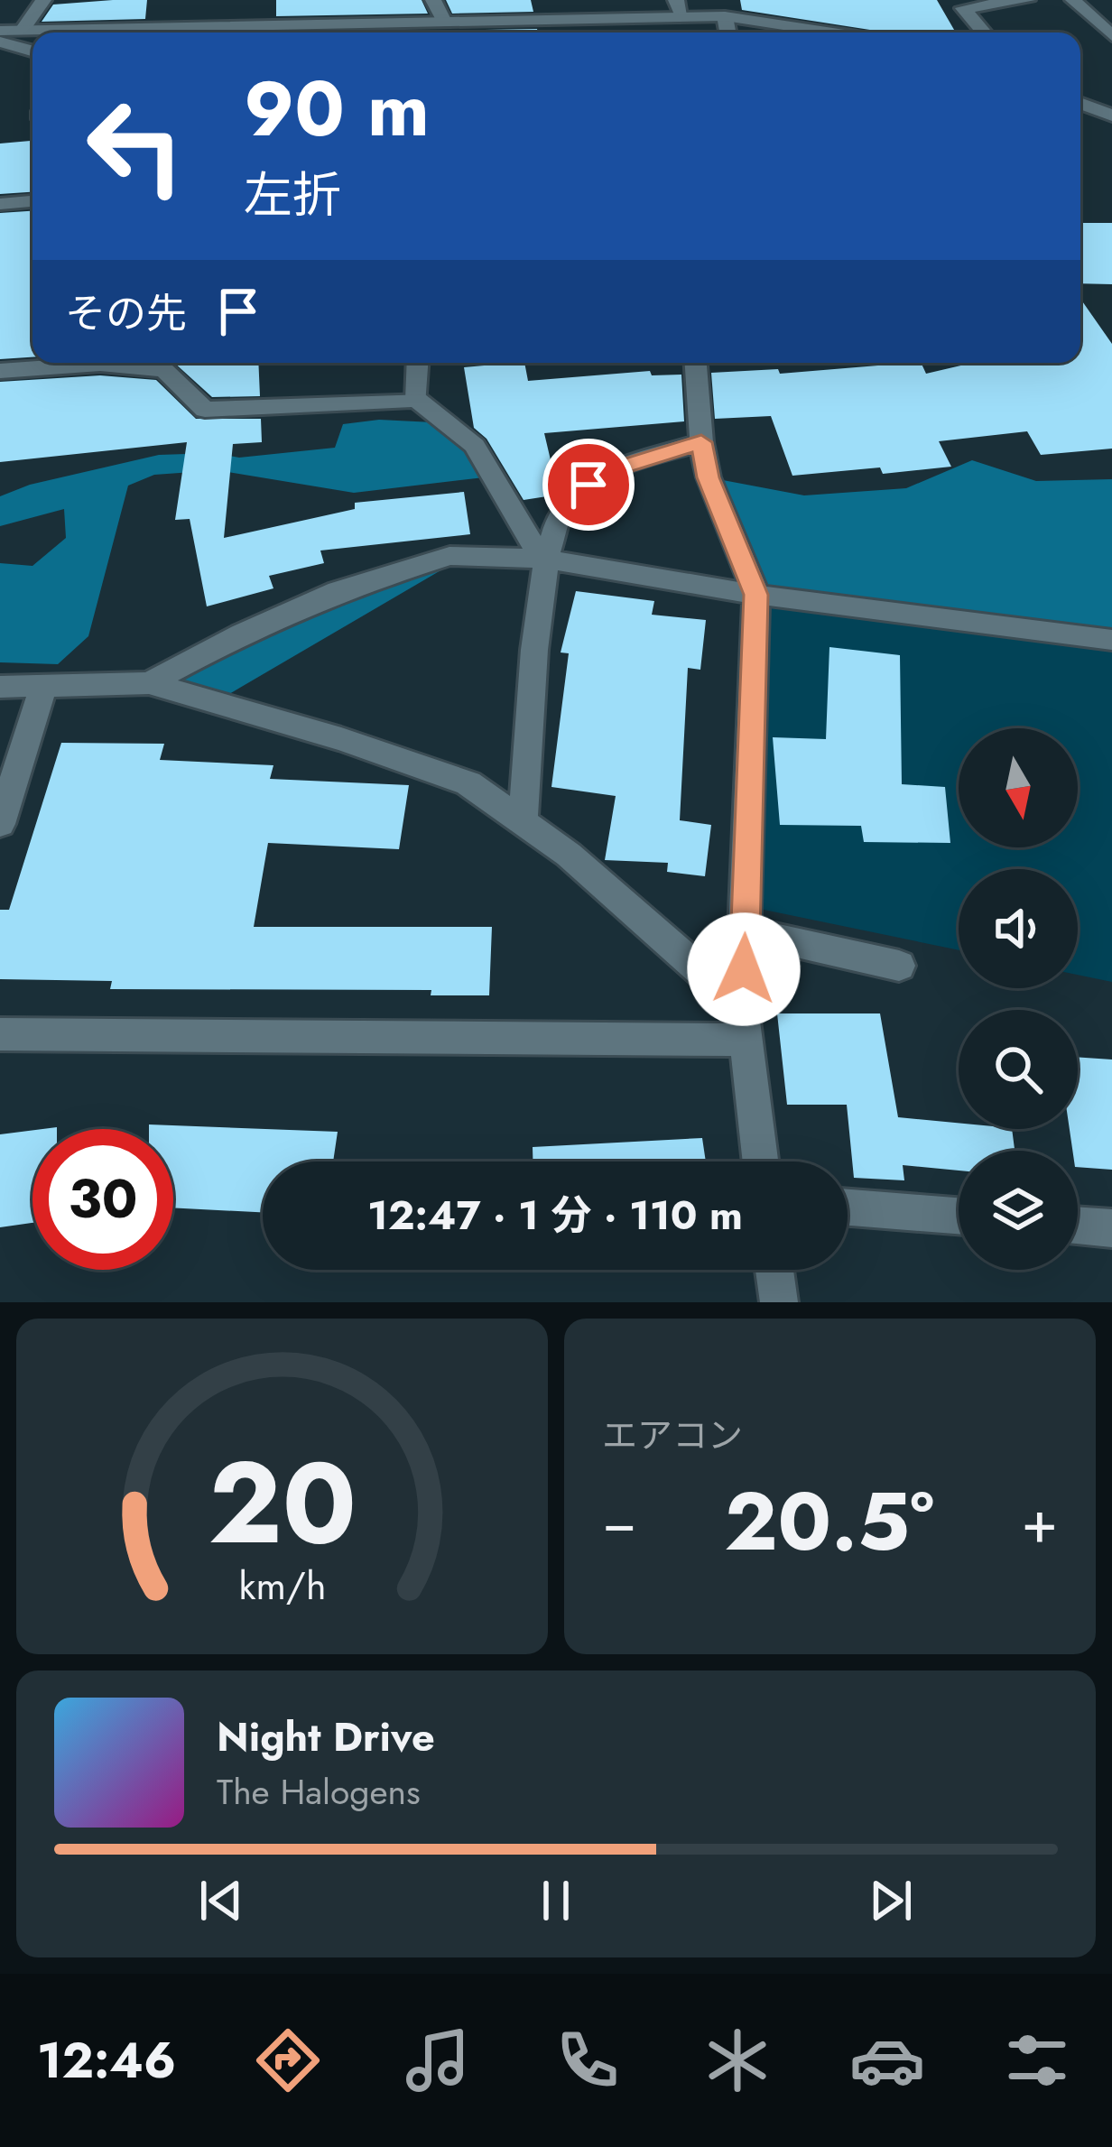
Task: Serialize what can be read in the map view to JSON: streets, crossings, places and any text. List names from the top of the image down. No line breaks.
{"north":"bottom","page":{"turn":["90 m","左折"],"then":"その先","limit":"30","trip":"12:47 · 1 分 · 110 m","tile":"エアコン","heat":["−","20.5°","+"],"song":["Night Drive","The Halogens"],"tabs":"12:46","gauge":["20","km/h"]}}
